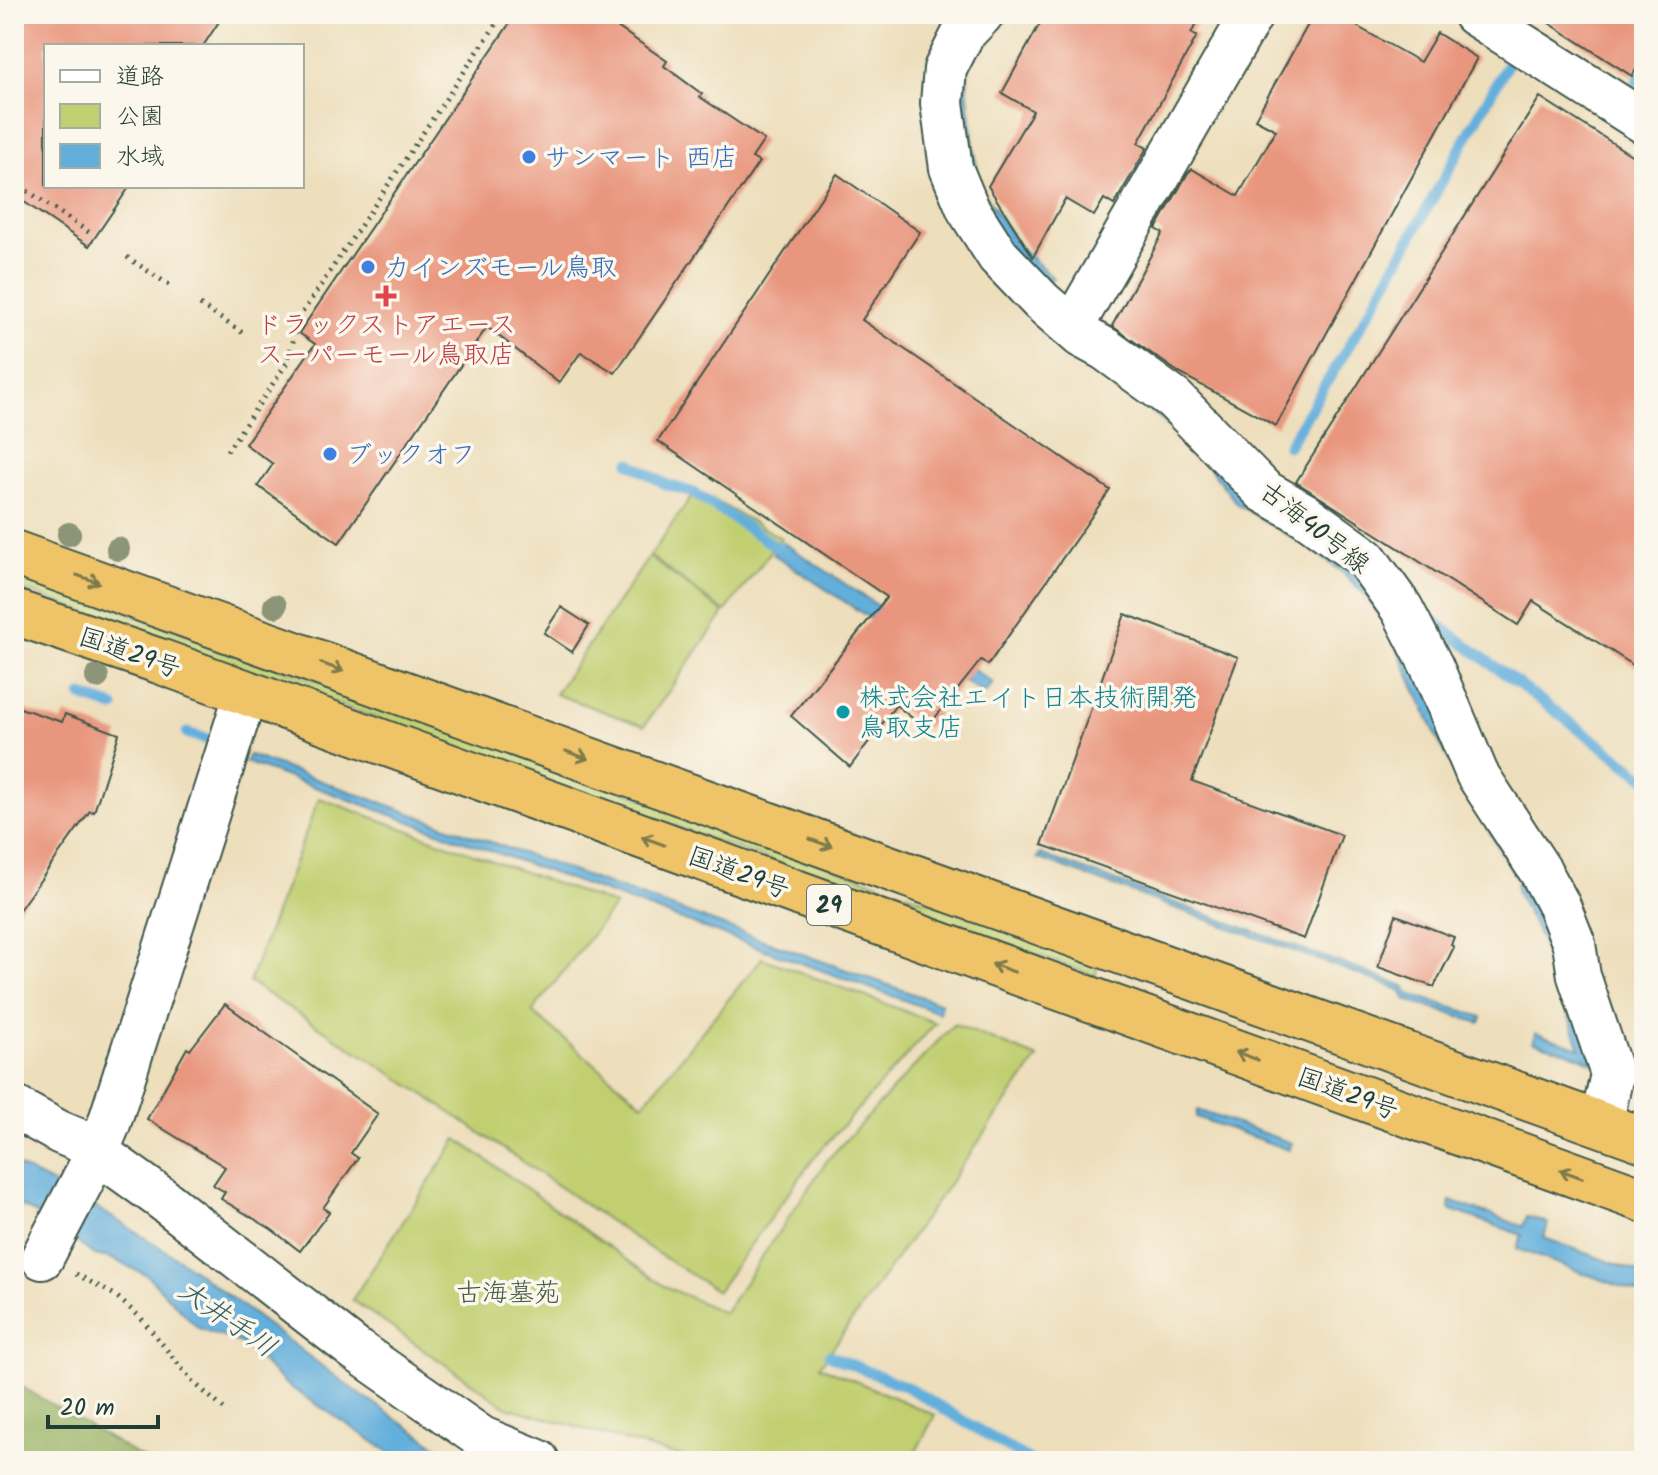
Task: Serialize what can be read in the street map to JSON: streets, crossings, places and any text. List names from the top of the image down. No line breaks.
{"streets":{"highway":["国道29号","29"],"street":["古海40号線"]},"crossings":[["古海40号線","国道29号"]],"water":["大井手川"],"parks":["古海墓苑"],"places":{"other":["サンマート 西店","カインズモール鳥取","ブックオフ","株式会社エイト日本技術開発 鳥取支店"],"health":["ドラックストアエース スーパーモール鳥取店"]},"legend":["道路","公園","水域"],"scale_bar":"20 m"}
